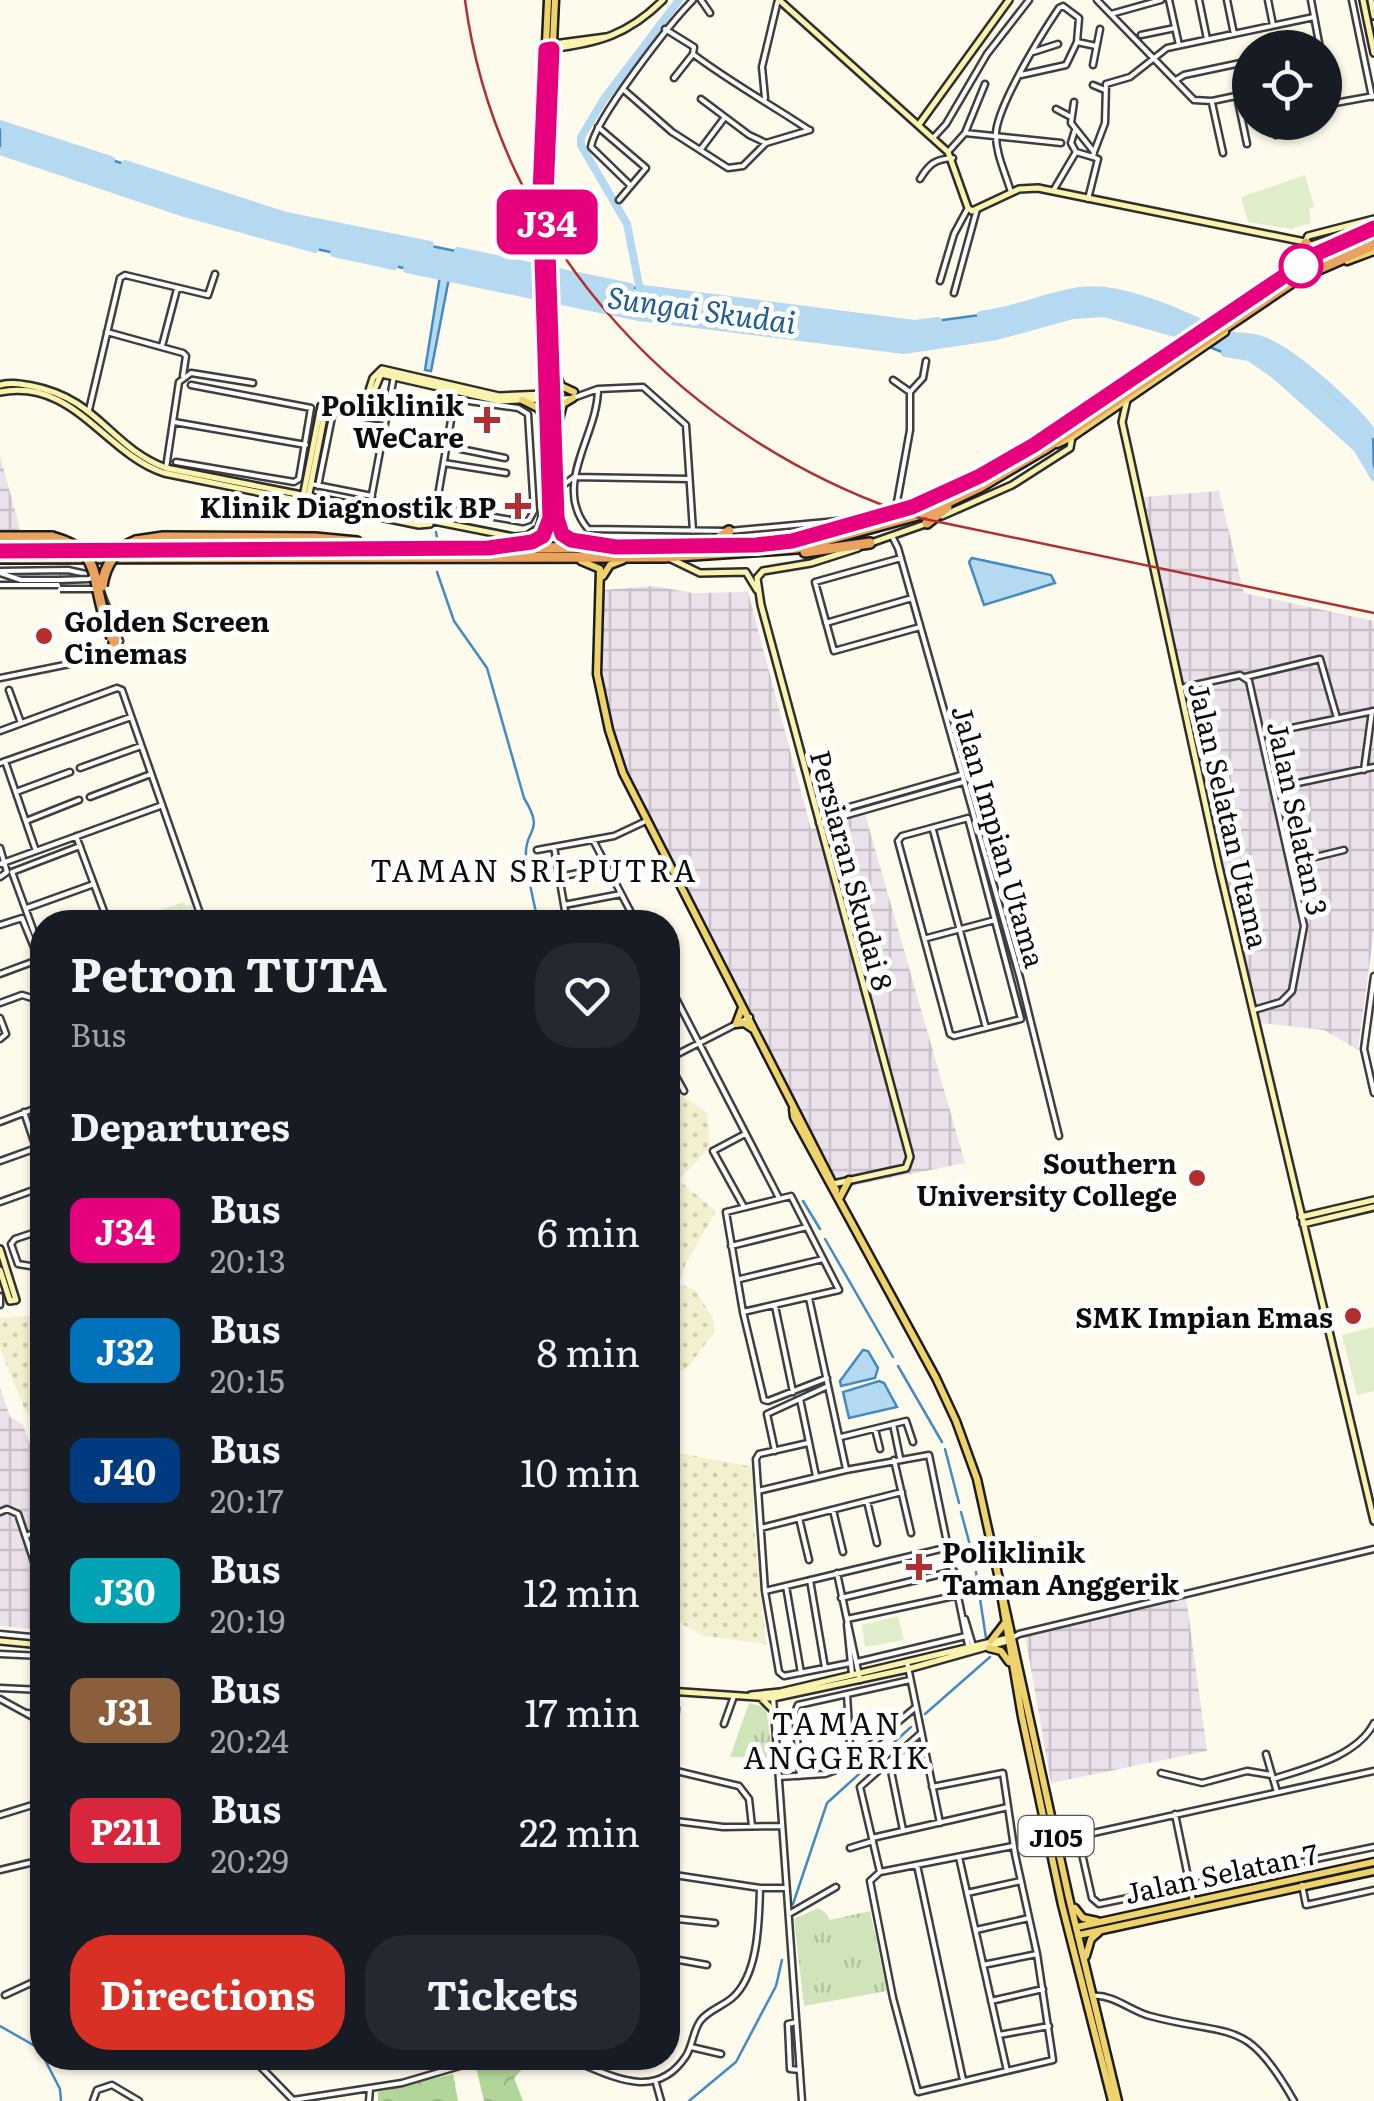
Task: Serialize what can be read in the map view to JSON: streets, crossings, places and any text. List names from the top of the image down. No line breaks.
{"streets":{"main road":["J105","Jalan Selatan 7"],"street":["Jalan Selatan Utama","Jalan Selatan 3","Jalan Impian Utama","Persiaran Skudai 8"]},"crossings":[["Jalan Selatan Utama","Jalan Selatan 3"],["J105","Jalan Selatan 7"]],"districts":["TAMAN SRI PUTRA","TAMAN ANGGERIK"],"water":["Sungai Skudai"],"places":{"health":["Poliklinik WeCare","Klinik Diagnostik BP","Poliklinik Taman Anggerik"],"other":["Golden Screen Cinemas","Southern University College","SMK Impian Emas"]},"lines":["bus line J34"],"page":{"on_map":"J34","heading":[["Petron TUTA","Bus"],"Departures"],"list":[{"mark":"J34","name":"Bus","note":"20:13","value":"6 min"},{"mark":"J32","name":"Bus","note":"20:15","value":"8 min"},{"mark":"J40","name":"Bus","note":"20:17","value":"10 min"},{"mark":"J30","name":"Bus","note":"20:19","value":"12 min"},{"mark":"J31","name":"Bus","note":"20:24","value":"17 min"},{"mark":"P211","name":"Bus","note":"20:29","value":"22 min"}],"buttons":["Directions","Tickets"]}}
